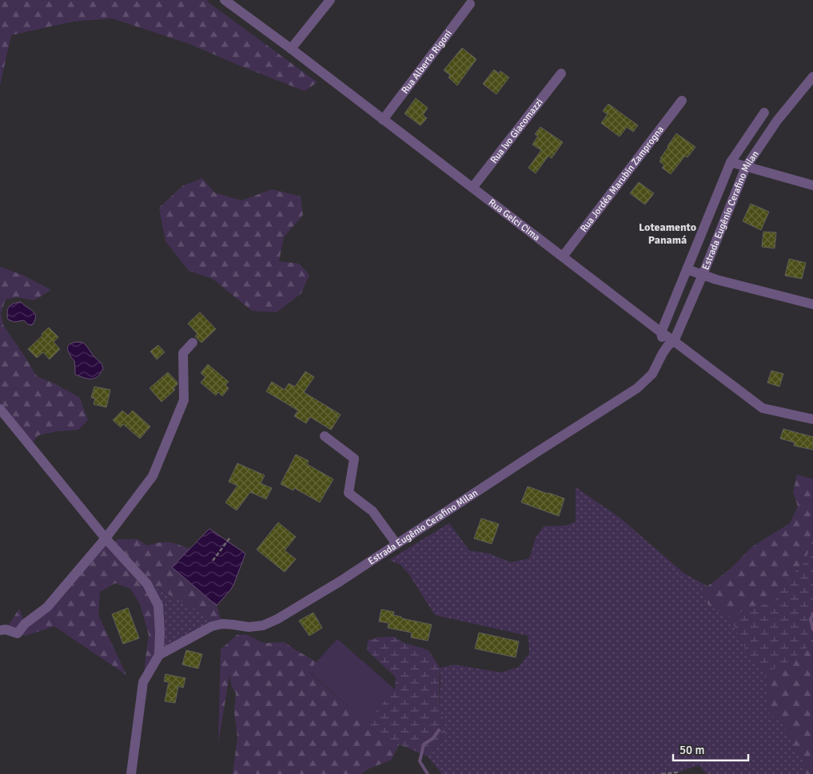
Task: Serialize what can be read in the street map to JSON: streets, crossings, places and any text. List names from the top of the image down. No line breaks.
{"streets":{"street":["Rua Alberto Rigoni","Rua Ivo Giacomazzi","Rua Jordéa Marubin Zamprogna","Estrada Eugênio Cerafino Milan","Rua Gelci Cima"]},"crossings":[["Rua Alberto Rigoni","Rua Gelci Cima"],["Rua Ivo Giacomazzi","Rua Gelci Cima"],["Rua Jordéa Marubin Zamprogna","Rua Gelci Cima"],["Estrada Eugênio Cerafino Milan","Rua Gelci Cima"]],"districts":["Loteamento Panamá"],"scale_bar":"50 m"}
